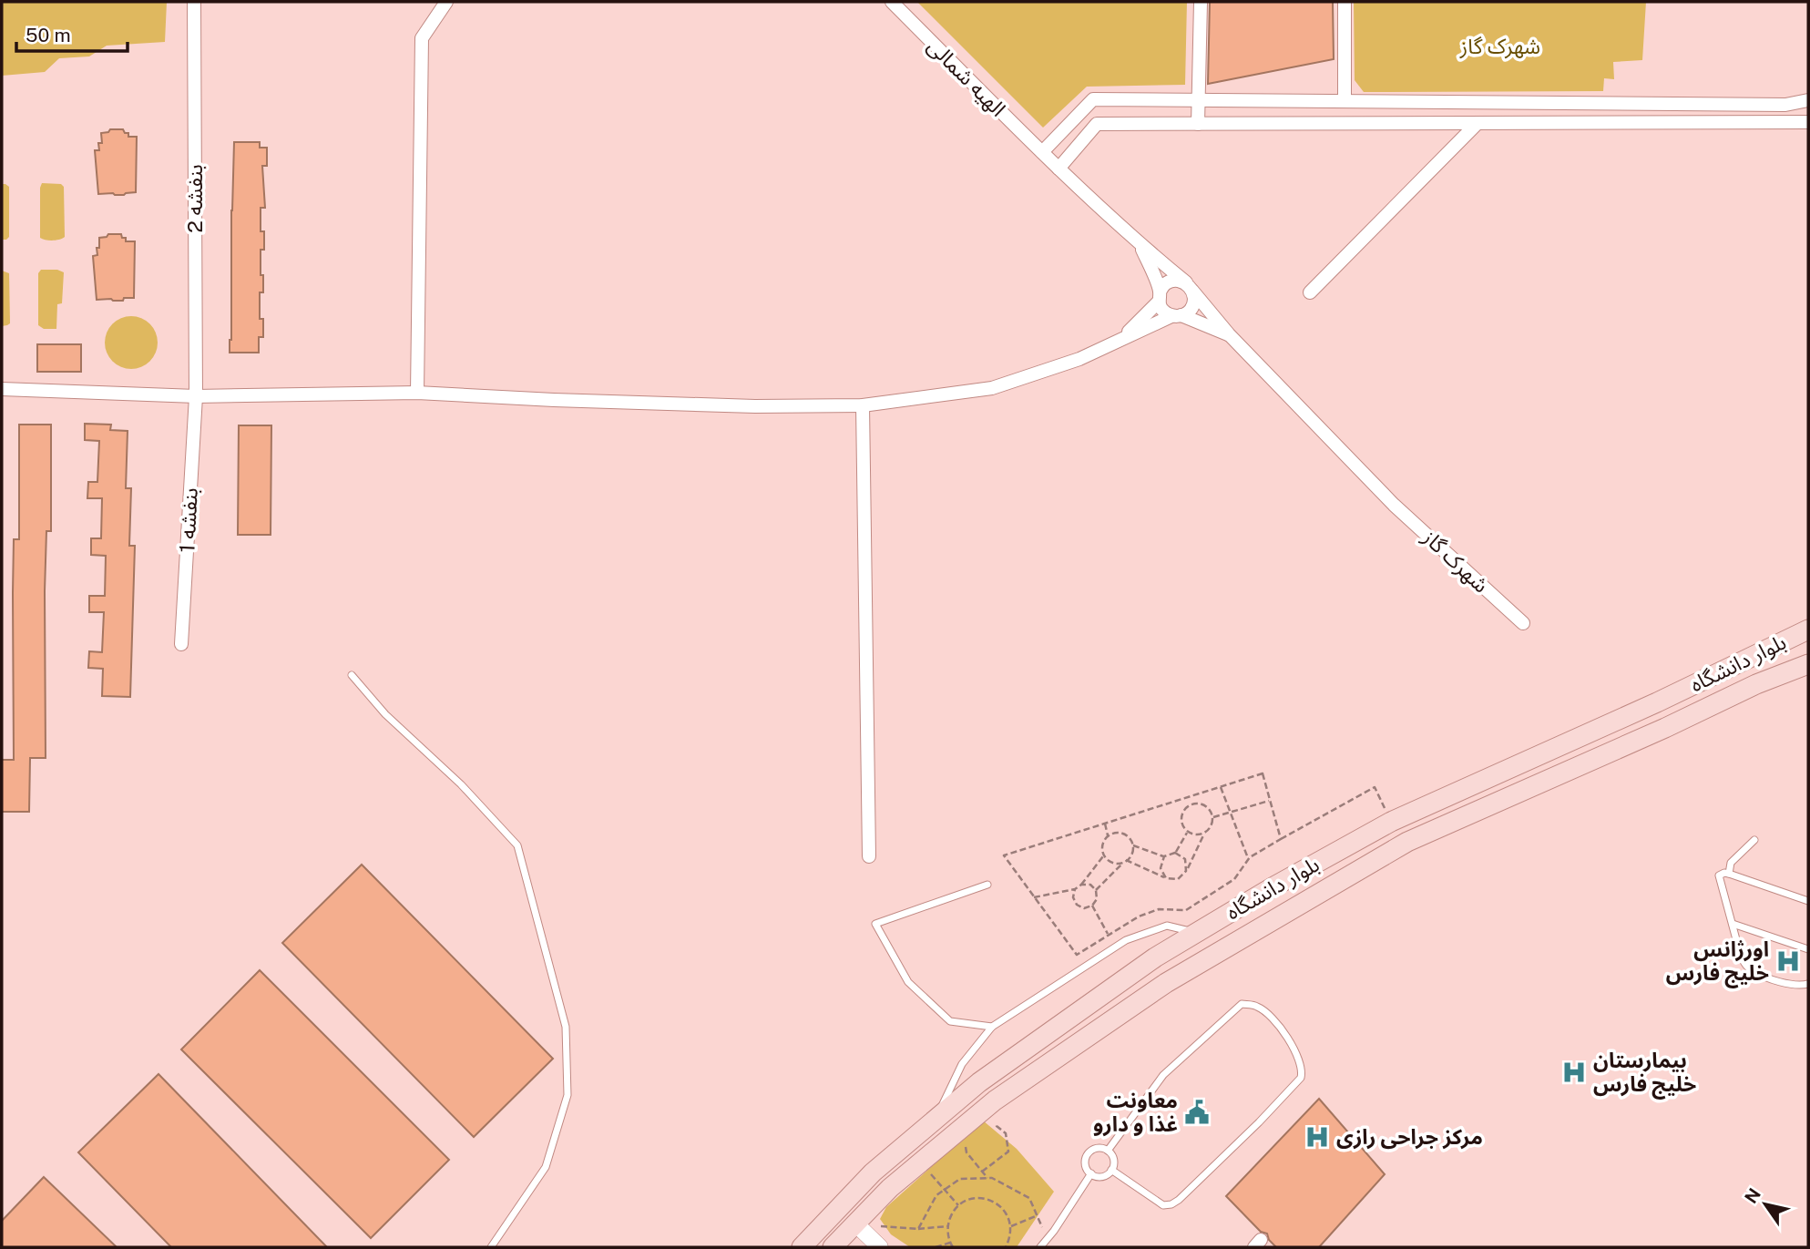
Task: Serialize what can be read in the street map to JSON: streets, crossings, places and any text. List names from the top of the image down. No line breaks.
{"streets":{"main road":["بلوار دانشگاه"],"street":["الهیه شمالی","بنفشه 2","بنفشه 1","شهرک گاز"]},"crossings":[["الهیه شمالی","شهرک گاز"],["بنفشه 2","بنفشه 1"]],"parks":["شهرک گاز"],"places":{"hospital":["اورژانس خلیج فارس","بیمارستان خلیج فارس","مرکز جراحی رازی"],"public building":["معاونت غذا و دارو"]},"scale_bar":"50 m","north":"top left"}
